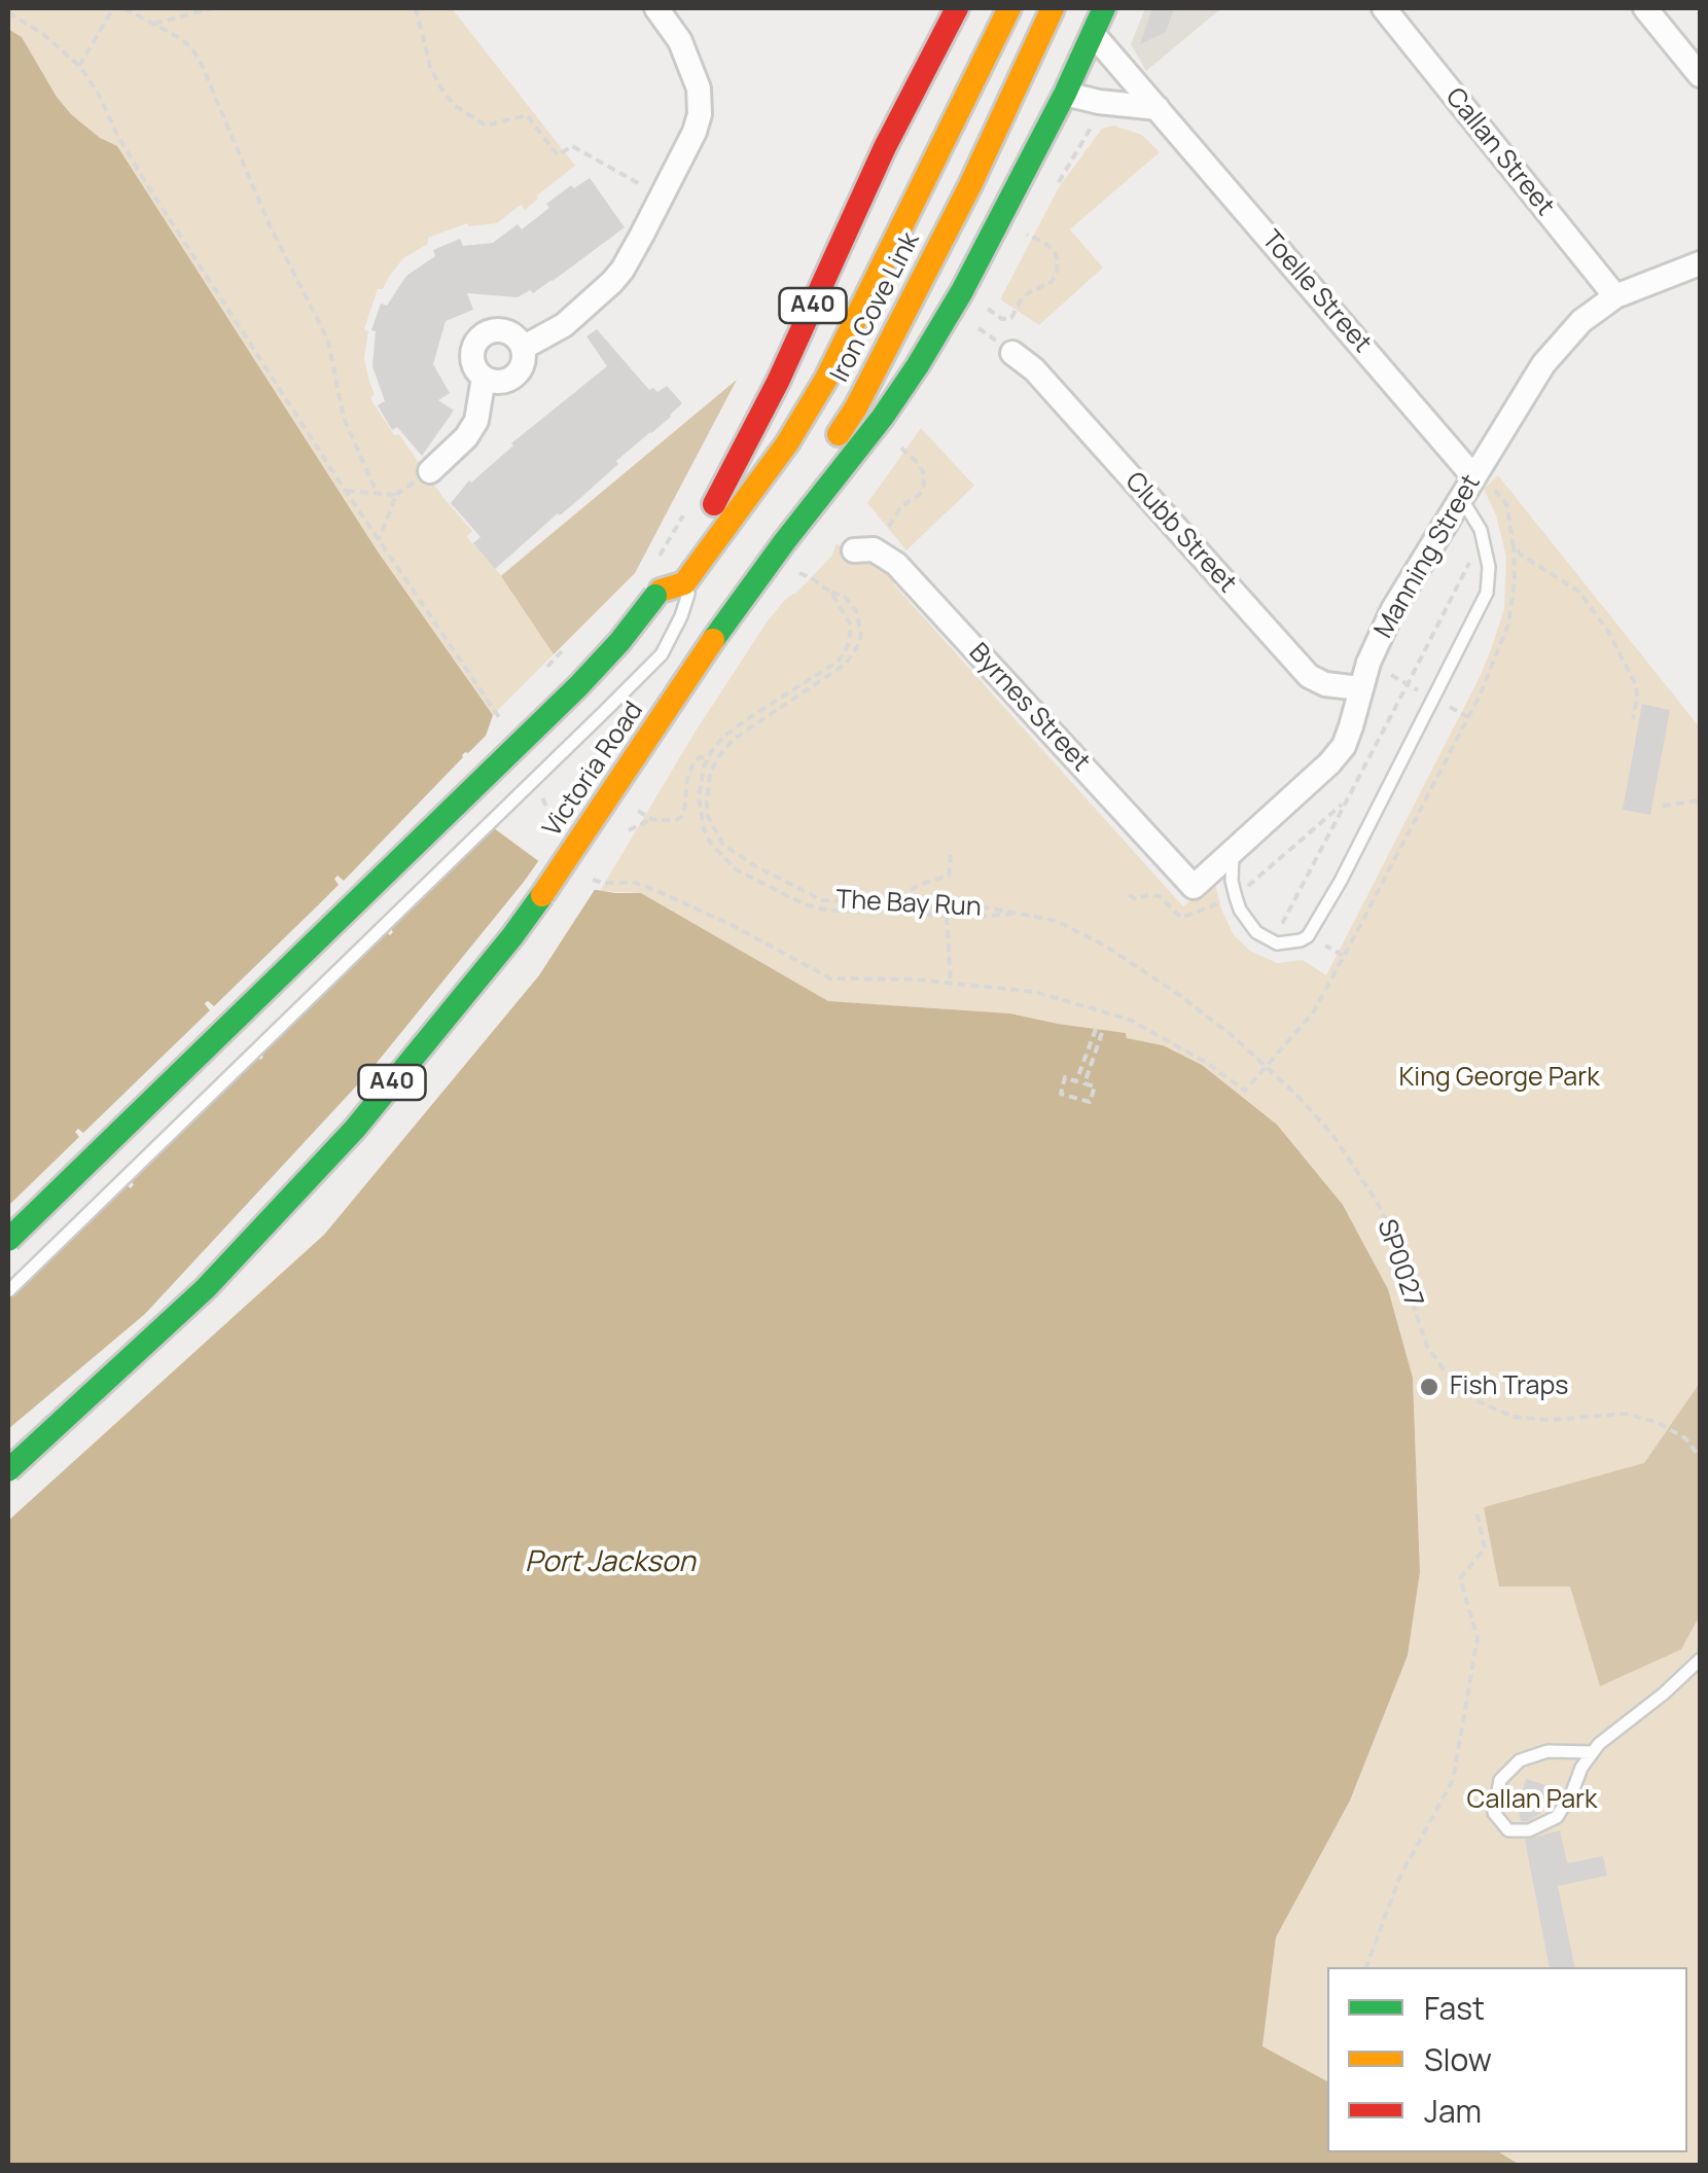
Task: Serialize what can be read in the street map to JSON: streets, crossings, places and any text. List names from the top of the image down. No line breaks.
{"streets":{"highway":["A40","Iron Cove Link","Victoria Road"],"street":["Callan Street","Toelle Street","Clubb Street","Manning Street","Byrnes Street"],"path":["The Bay Run","SP0027"]},"crossings":[["Callan Street","Manning Street"],["Toelle Street","Manning Street"],["Toelle Street","Victoria Road"],["A40","Iron Cove Link"],["Iron Cove Link","Victoria Road"],["Clubb Street","Manning Street"],["Manning Street","Byrnes Street"],["The Bay Run","SP0027"]],"water":["Port Jackson"],"parks":["King George Park","Callan Park"],"places":["Fish Traps"],"legend":["Fast","Slow","Jam"]}
